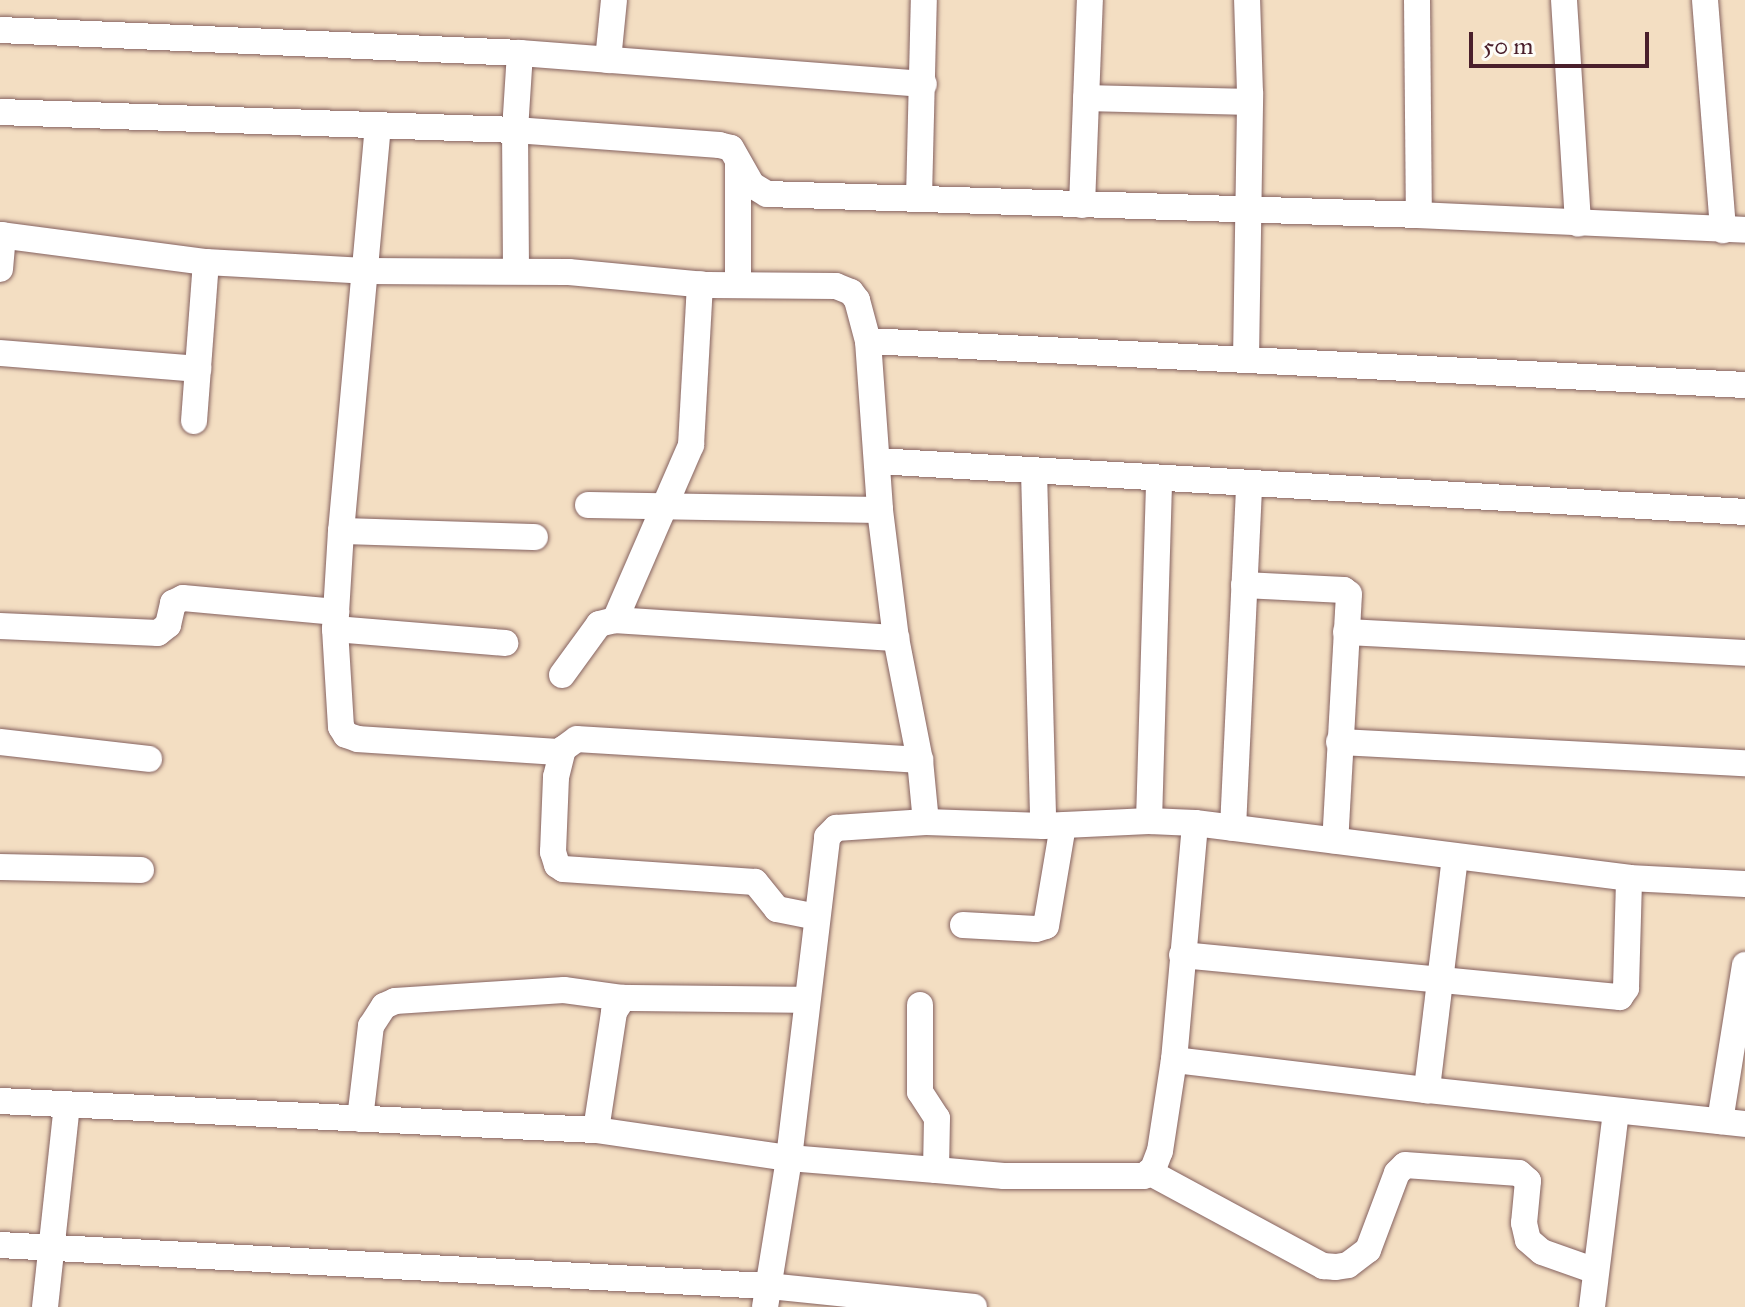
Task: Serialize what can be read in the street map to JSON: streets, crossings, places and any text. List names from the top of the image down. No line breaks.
{"scale_bar":"50 m"}
